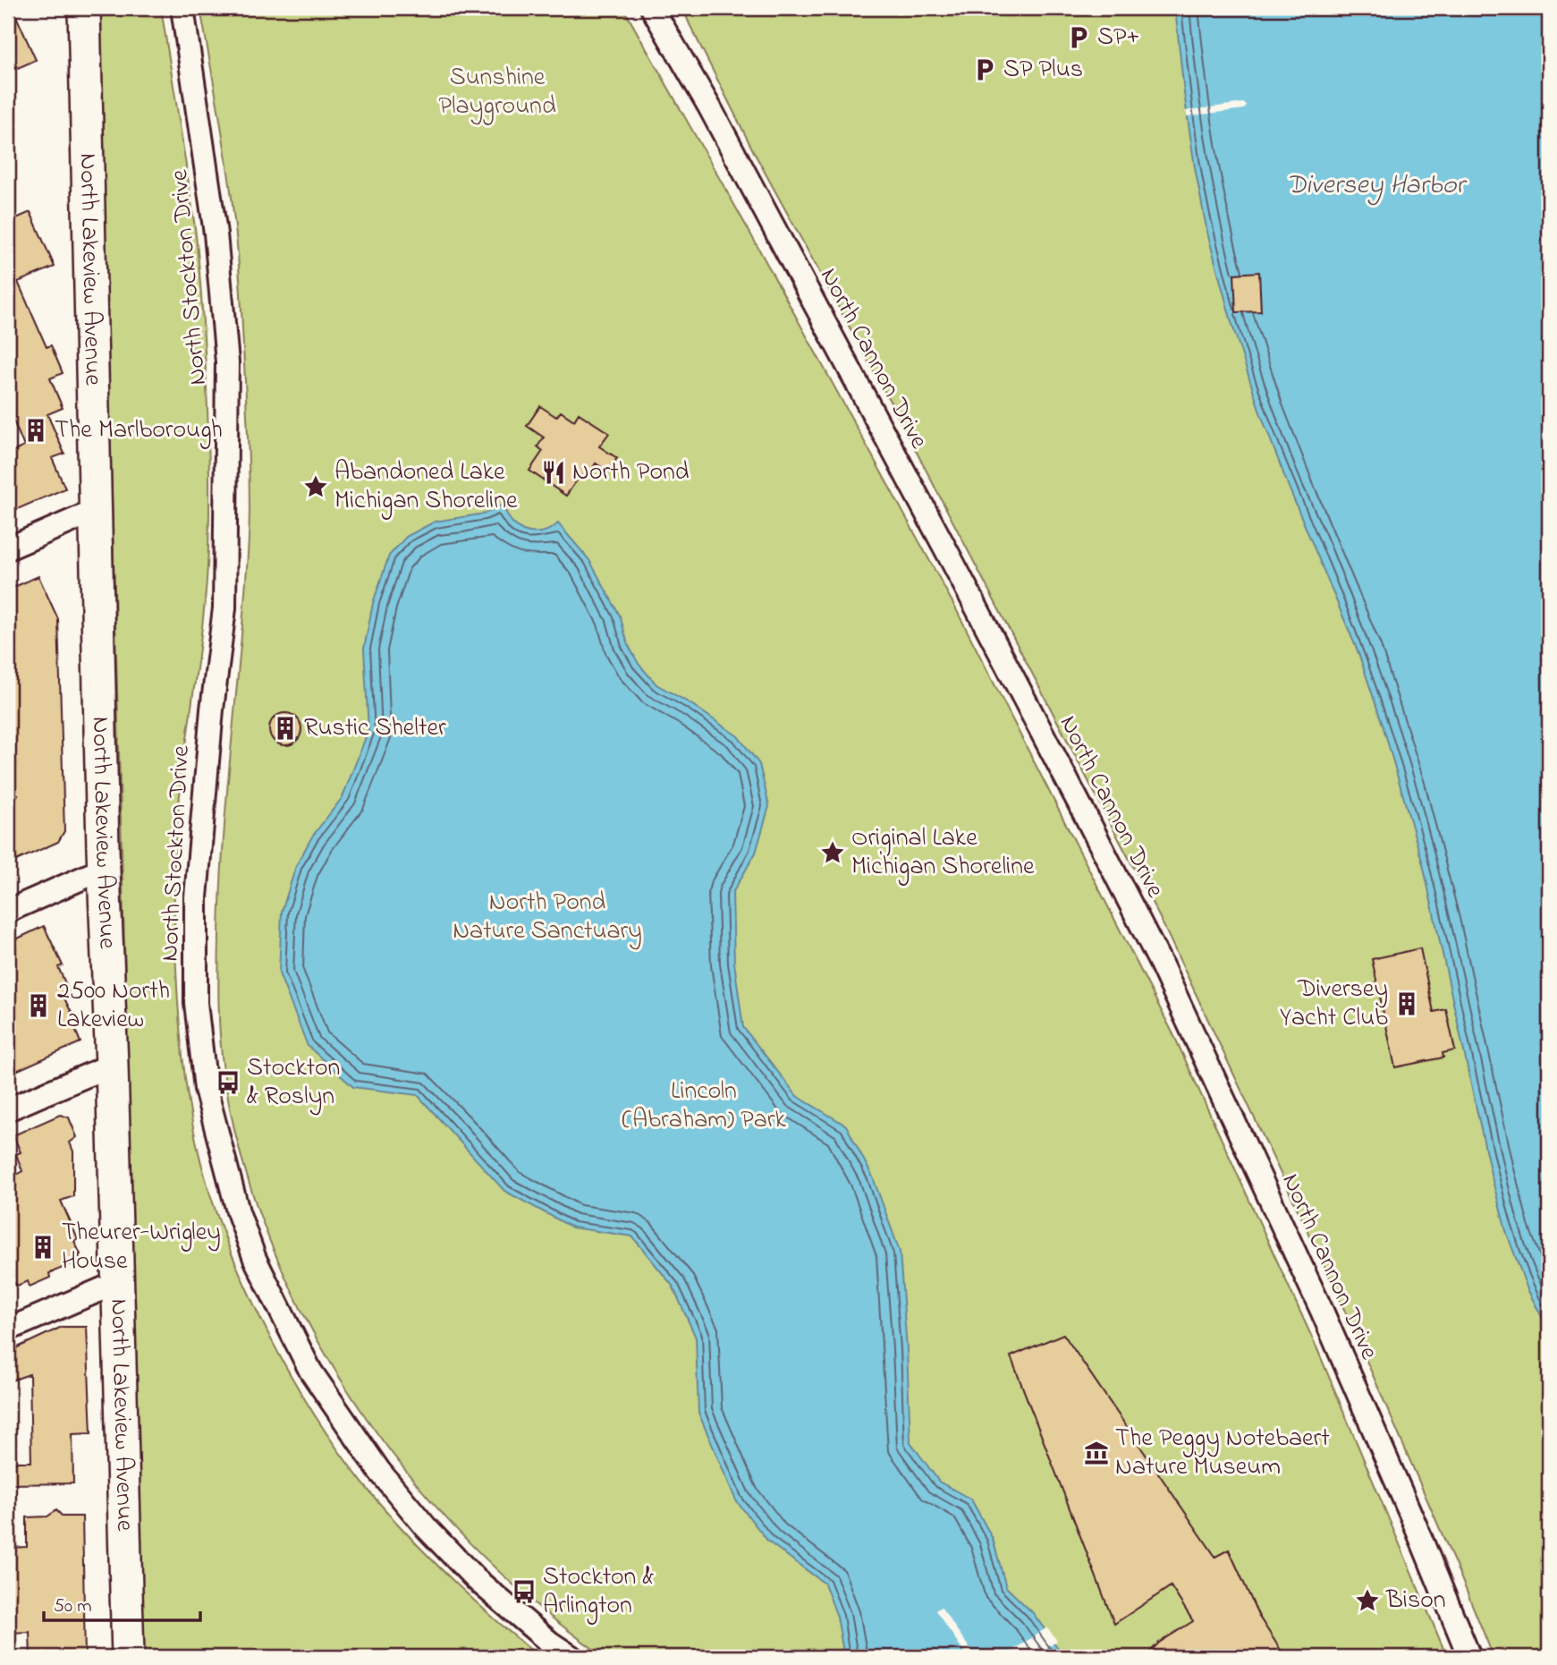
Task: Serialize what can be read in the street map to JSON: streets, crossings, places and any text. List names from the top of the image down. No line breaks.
{"streets":{"main road":["North Lakeview Avenue"],"street":["North Stockton Drive","North Cannon Drive"]},"water":["Diversey Harbor"],"parks":["Sunshine Playground","North Pond Nature Sanctuary","Lincoln (Abraham) Park"],"places":{"parking":["SP+","SP Plus"],"building":["The Marlborough","Rustic Shelter","Diversey Yacht Club","2500 North Lakeview","Theurer-Wrigley House"],"restaurant":["North Pond"],"place":["Abandoned Lake Michigan Shoreline","Original Lake Michigan Shoreline","Bison"],"bus stop":["Stockton & Roslyn","Stockton & Arlington"],"museum":["The Peggy Notebaert Nature Museum"]},"scale_bar":"50 m"}
